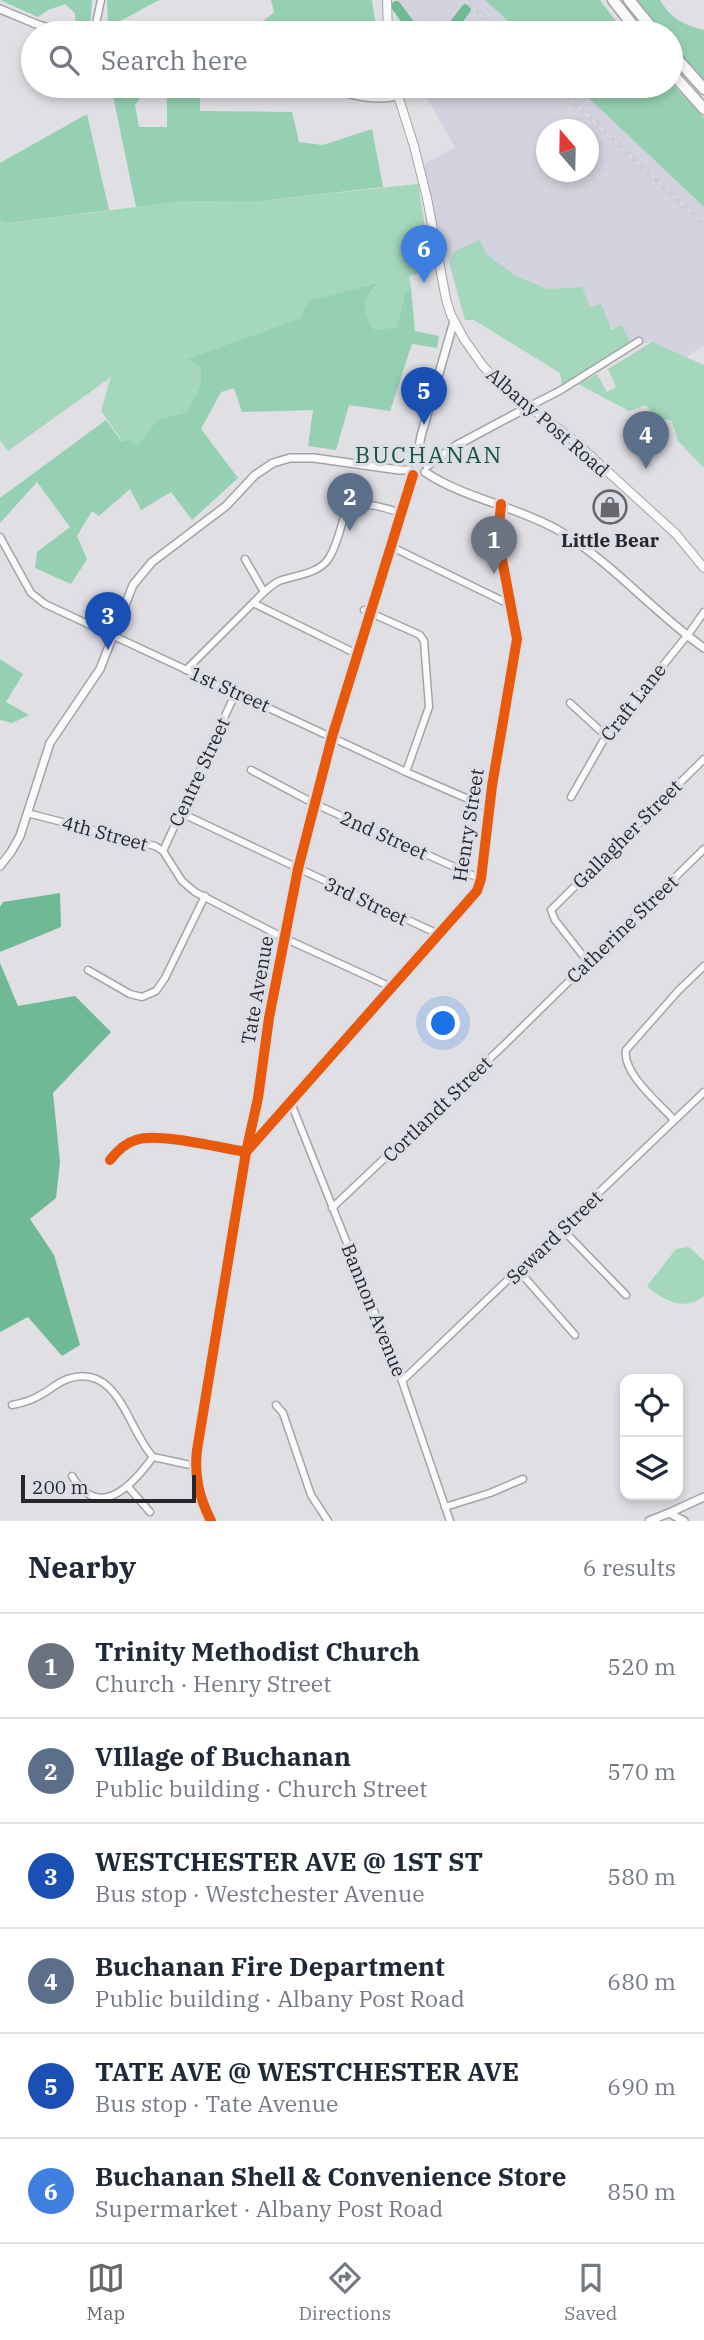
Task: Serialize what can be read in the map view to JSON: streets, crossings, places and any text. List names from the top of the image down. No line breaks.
{"streets":{"main road":["Albany Post Road"],"street":["1st Street","Craft Lane","Centre Street","Henry Street","4th Street","Gallagher Street","2nd Street","3rd Street","Catherine Street","Tate Avenue","Cortlandt Street","Seward Street","Bannon Avenue"]},"crossings":[["1st Street","Centre Street"],["1st Street","Henry Street"],["1st Street","Tate Avenue"],["Centre Street","4th Street"],["Centre Street","3rd Street"],["Henry Street","4th Street"],["Henry Street","2nd Street"],["Henry Street","3rd Street"],["Henry Street","Tate Avenue"],["Henry Street","Bannon Avenue"],["4th Street","Tate Avenue"],["Gallagher Street","Catherine Street"],["2nd Street","Tate Avenue"],["3rd Street","Tate Avenue"],["Catherine Street","Cortlandt Street"],["Cortlandt Street","Bannon Avenue"],["Seward Street","Bannon Avenue"]],"districts":["BUCHANAN"],"places":{"shop":["Little Bear"]},"scale_bar":"200 m","north":"top","page":{"search":"Search here","pins":["6","5","4","2","1","3"],"scale":"200 m","heading":["Nearby","6 results"],"list":[{"mark":"1","name":"Trinity Methodist Church","note":"Church · Henry Street","value":"520 m"},{"mark":"2","name":"VIllage of Buchanan","note":"Public building · Church Street","value":"570 m"},{"mark":"3","name":"WESTCHESTER AVE @ 1ST ST","note":"Bus stop · Westchester Avenue","value":"580 m"},{"mark":"4","name":"Buchanan Fire Department","note":"Public building · Albany Post Road","value":"680 m"},{"mark":"5","name":"TATE AVE @ WESTCHESTER AVE","note":"Bus stop · Tate Avenue","value":"690 m"},{"mark":"6","name":"Buchanan Shell & Convenience Store","note":"Supermarket · Albany Post Road","value":"850 m"}],"nav":["Map","Directions","Saved"]}}
